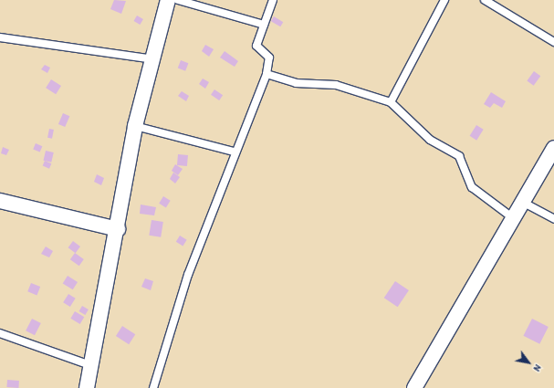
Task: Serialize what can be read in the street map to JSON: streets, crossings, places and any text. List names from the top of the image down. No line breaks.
{"north":"bottom right"}
